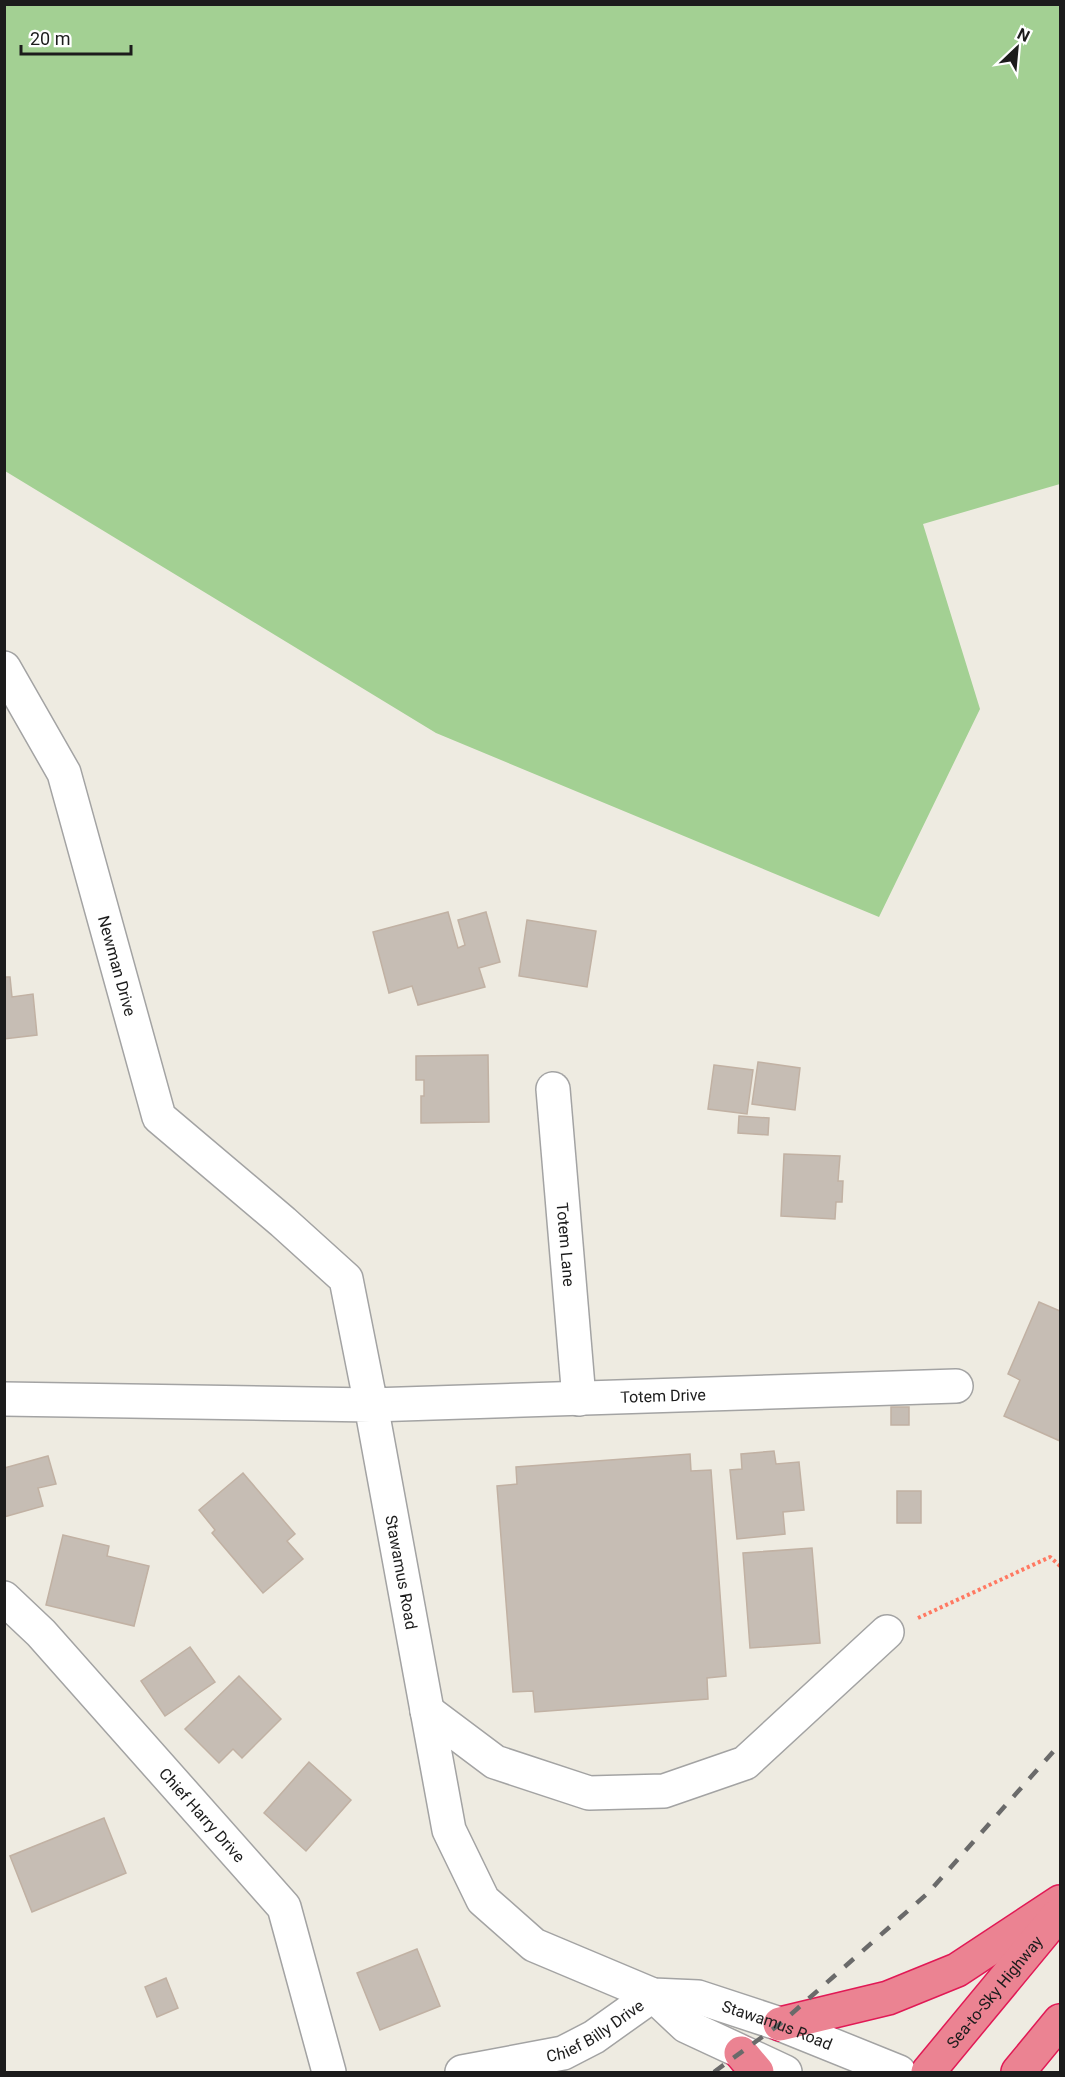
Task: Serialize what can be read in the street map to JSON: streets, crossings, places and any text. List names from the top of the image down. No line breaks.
{"streets":{"highway":["Sea-to-Sky Highway"],"street":["Newman Drive","Totem Lane","Totem Drive","Stawamus Road","Chief Harry Drive","Chief Billy Drive"]},"crossings":[["Newman Drive","Totem Drive"],["Newman Drive","Stawamus Road"],["Totem Lane","Totem Drive"],["Totem Drive","Stawamus Road"],["Stawamus Road","Chief Billy Drive"]],"scale_bar":"20 m","north":"top right"}
